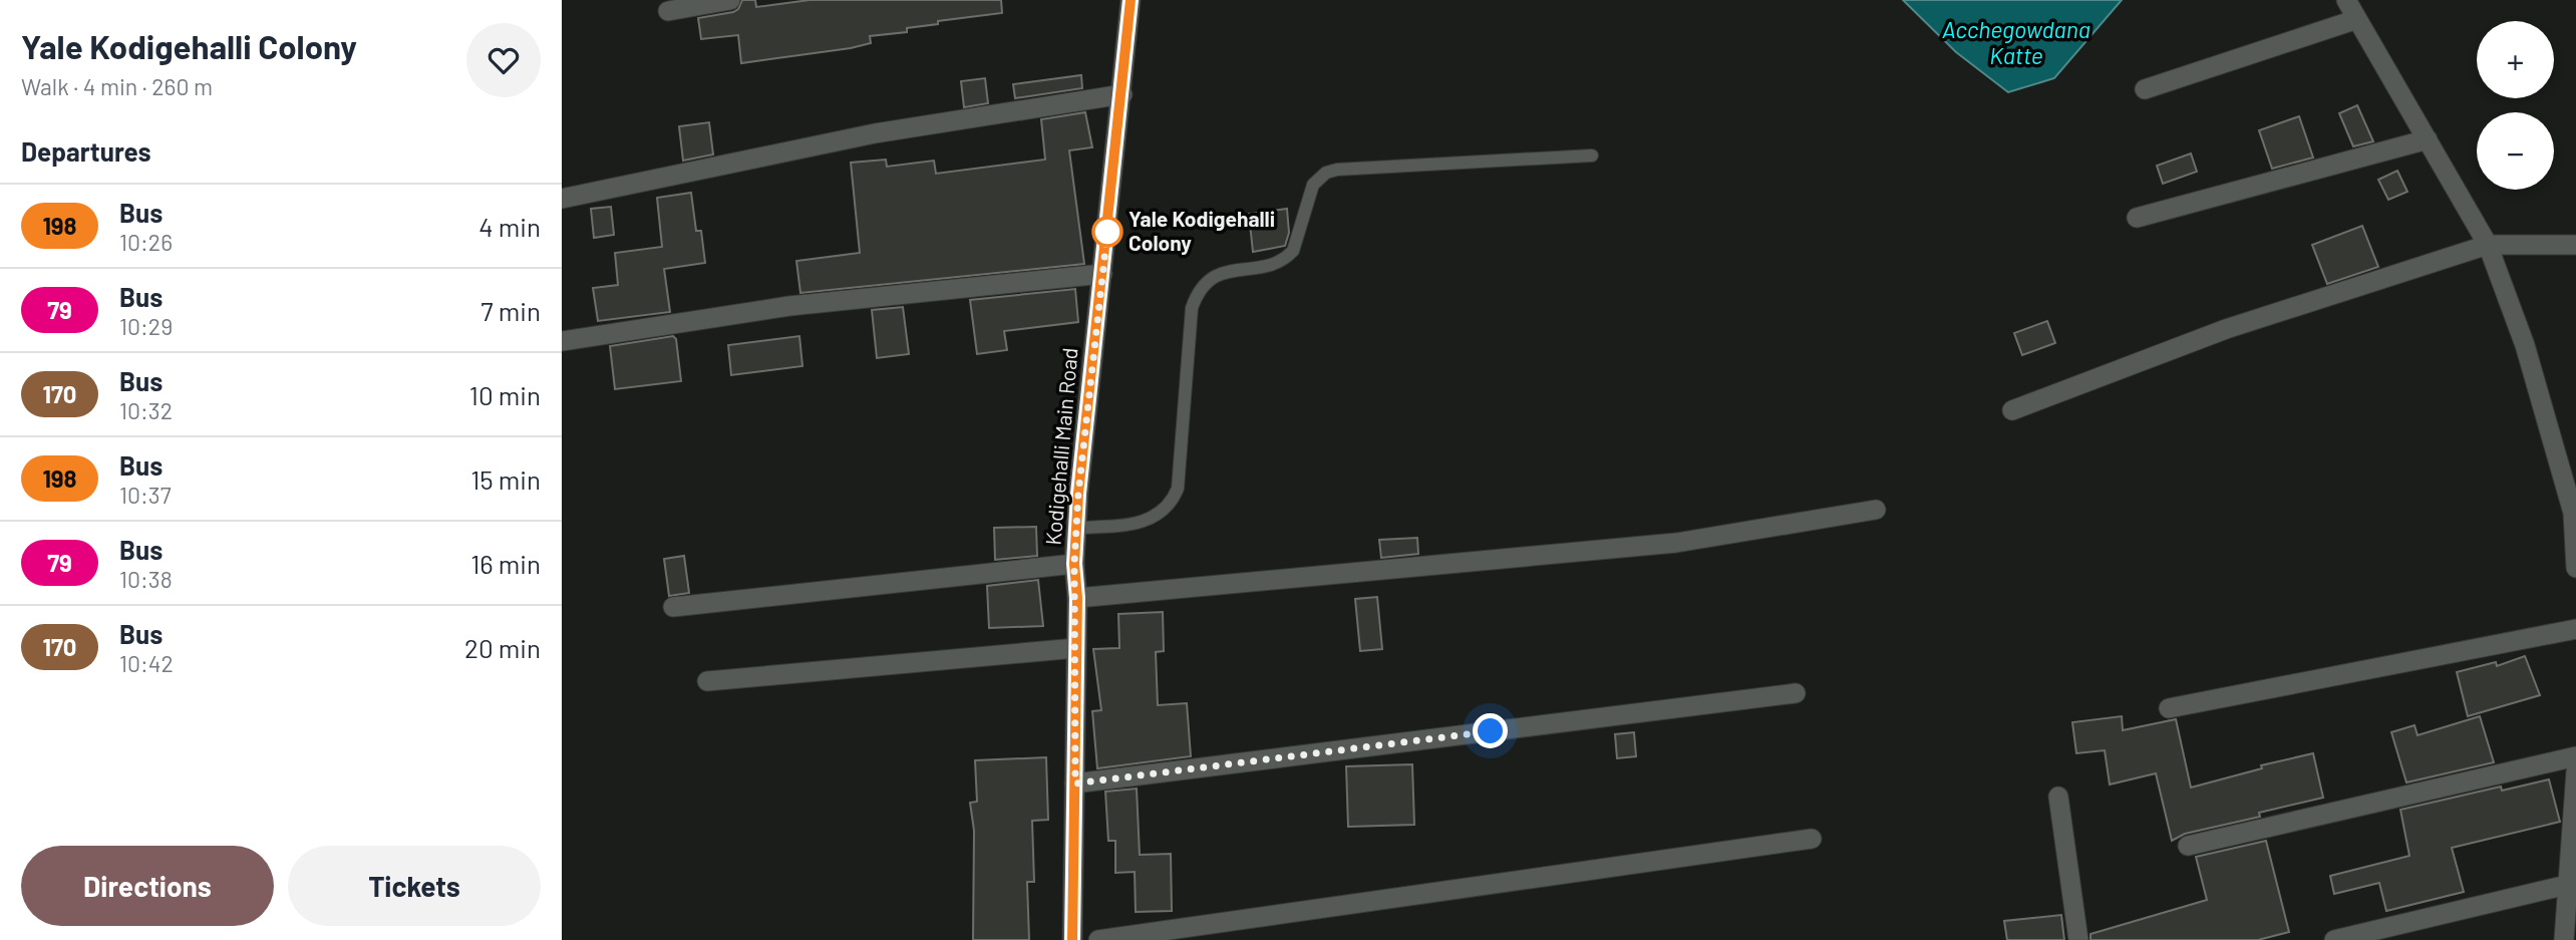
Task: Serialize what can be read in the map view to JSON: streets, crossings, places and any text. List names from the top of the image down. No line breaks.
{"streets":{"street":["Kodigehalli Main Road"]},"water":["Acchegowdana Katte"],"places":["Yale Kodigehalli Colony"],"lines":["bus line 198"],"page":{"heading":[["Yale Kodigehalli Colony","Walk · 4 min · 260 m"],"Departures"],"map_buttons":["+","−"],"list":[{"mark":"198","name":"Bus","note":"10:26","value":"4 min"},{"mark":"79","name":"Bus","note":"10:29","value":"7 min"},{"mark":"170","name":"Bus","note":"10:32","value":"10 min"},{"mark":"198","name":"Bus","note":"10:37","value":"15 min"},{"mark":"79","name":"Bus","note":"10:38","value":"16 min"},{"mark":"170","name":"Bus","note":"10:42","value":"20 min"}],"buttons":["Directions","Tickets"]}}
